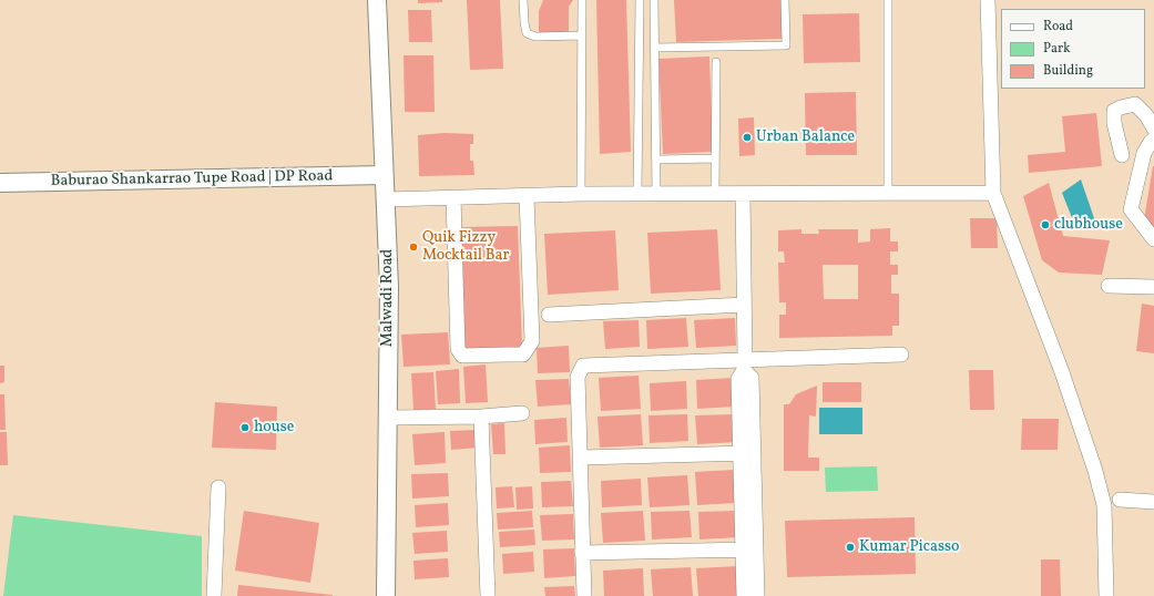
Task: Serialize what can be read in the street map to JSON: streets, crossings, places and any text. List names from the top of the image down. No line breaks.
{"streets":{"street":["Baburao Shankarrao Tupe Road | DP Road","Malwadi Road"]},"crossings":[["Baburao Shankarrao Tupe Road | DP Road","Malwadi Road"]],"places":["Urban Balance","clubhouse","Quik Fizzy Mocktail Bar","house","Kumar Picasso"],"legend":["Road","Park","Building"]}
